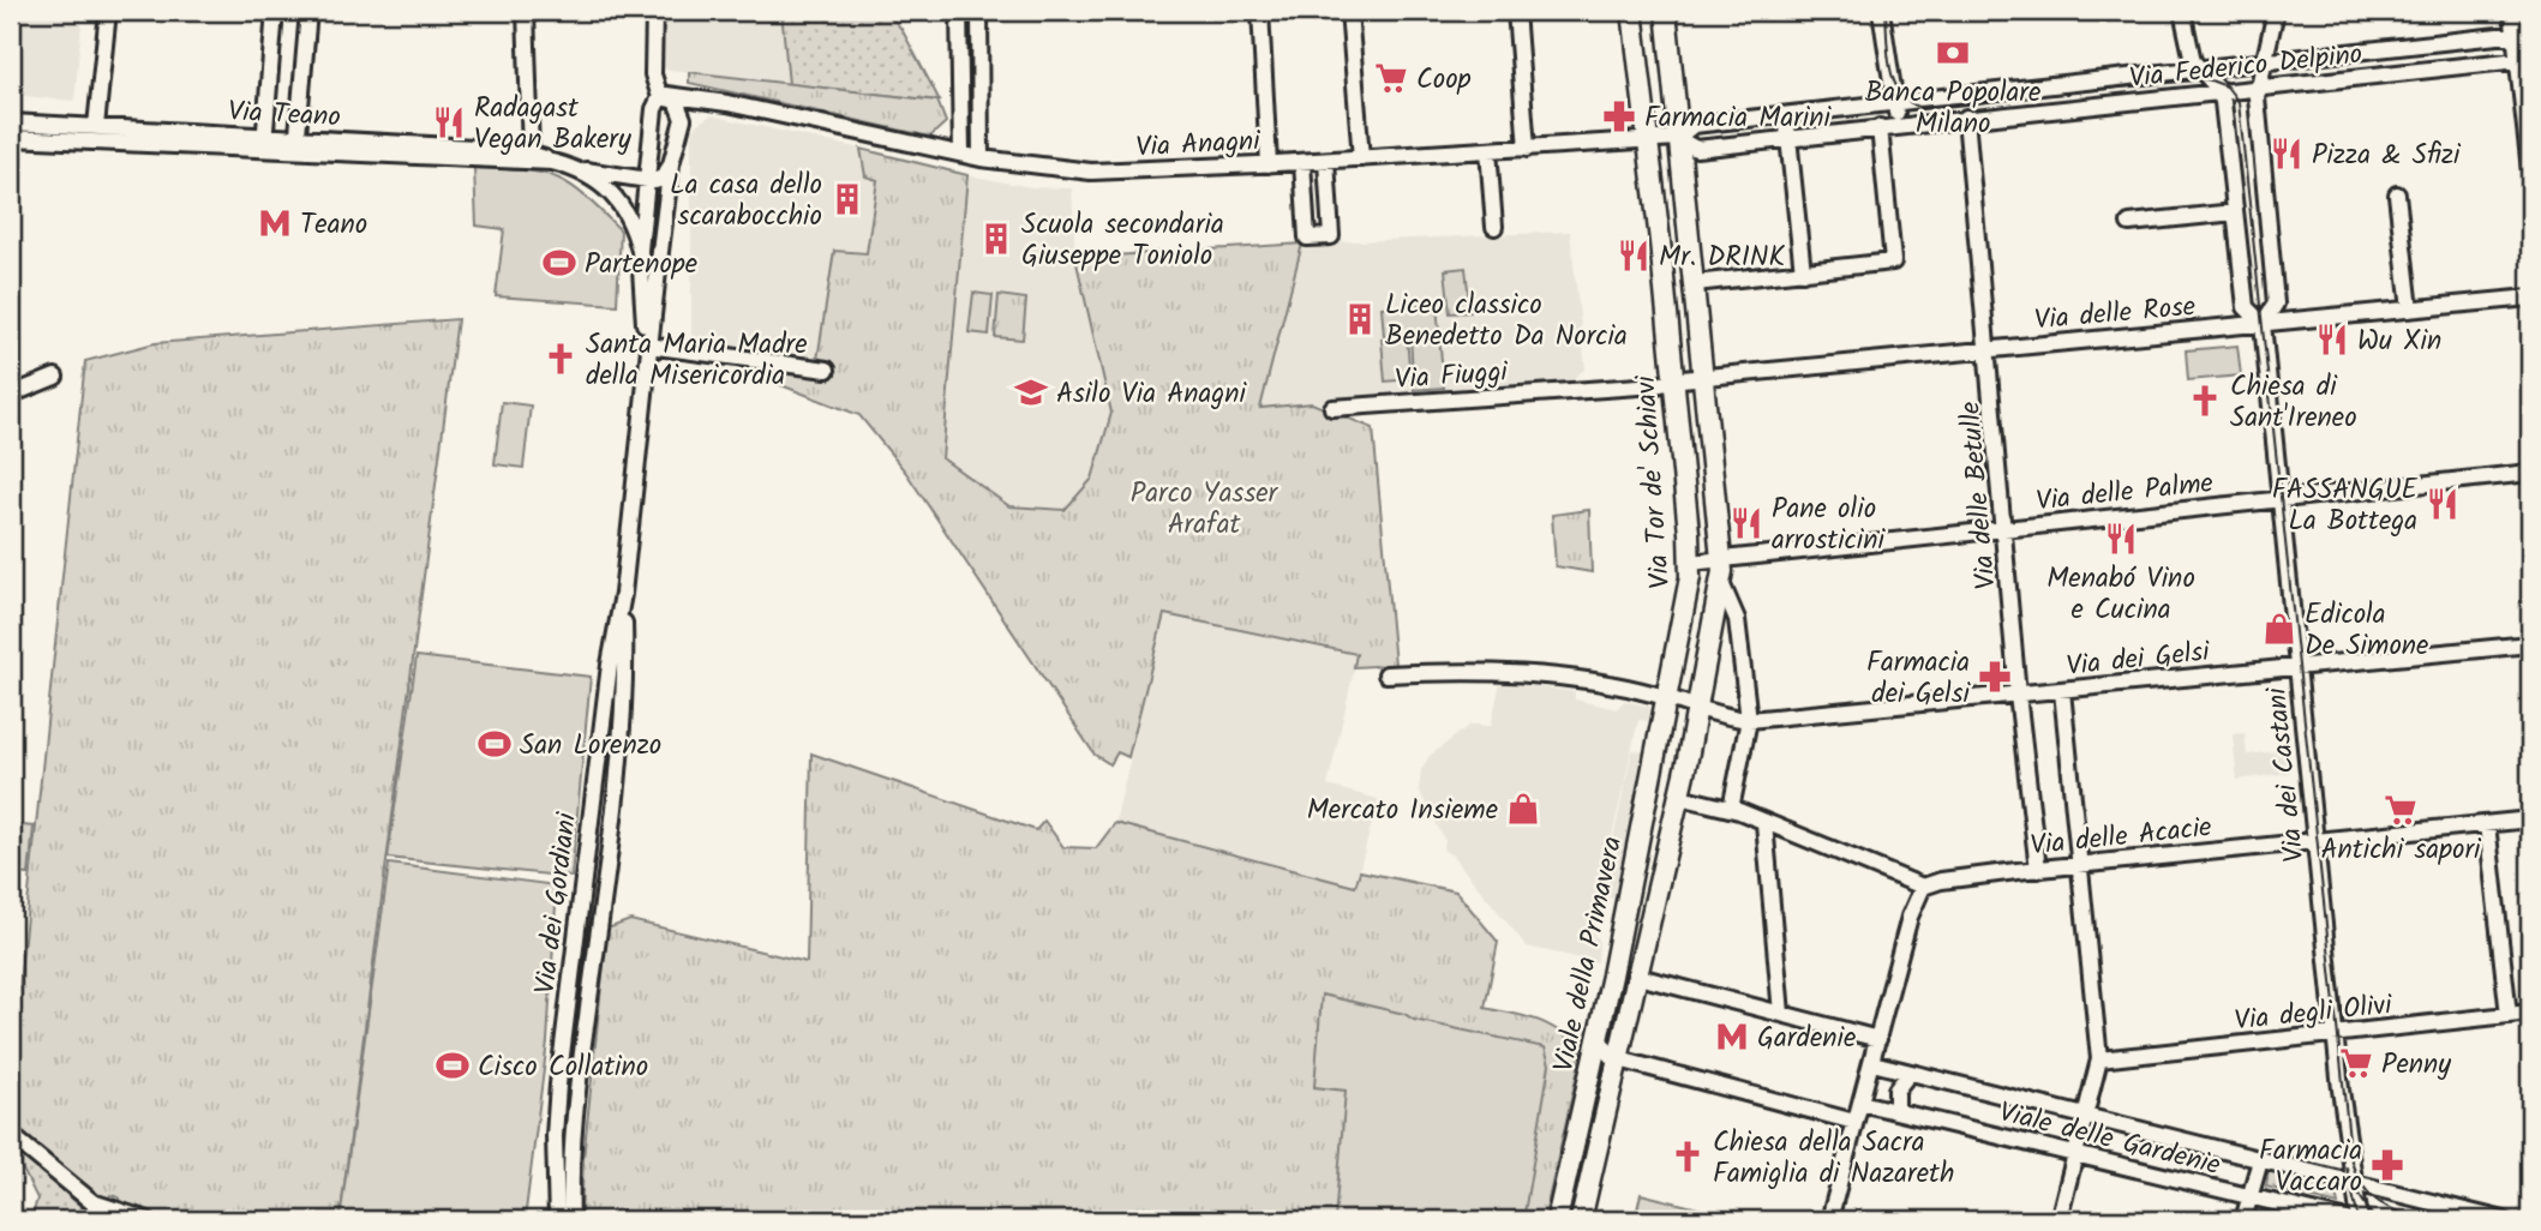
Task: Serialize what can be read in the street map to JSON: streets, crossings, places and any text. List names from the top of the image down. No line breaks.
{"streets":{"main road":["Via Tor de' Schiavi","Viale della Primavera"],"street":["Via Federico Delpino","Via Teano","Via Anagni","Via delle Rose","Via Fiuggi","Via delle Palme","Via delle Betulle","Via dei Gelsi","Via dei Castani","Via delle Acacie","Via dei Gordiani","Via degli Olivi","Viale delle Gardenie"]},"crossings":[["Via Federico Delpino","Via delle Betulle"],["Via Teano","Via dei Gordiani"],["Via Anagni","Via Tor de' Schiavi"],["Via Anagni","Via dei Gordiani"],["Via delle Rose","Via Fiuggi"],["Via delle Rose","Via delle Betulle"],["Via delle Rose","Via dei Castani"],["Via Fiuggi","Via Tor de' Schiavi"],["Via Tor de' Schiavi","Via delle Palme"],["Via Tor de' Schiavi","Via dei Gelsi"],["Via Tor de' Schiavi","Viale della Primavera"],["Via delle Palme","Via delle Betulle"],["Via delle Palme","Via dei Castani"],["Via delle Betulle","Via dei Gelsi"],["Via delle Betulle","Via delle Acacie"],["Via dei Gelsi","Via dei Castani"],["Via dei Gelsi","Viale della Primavera"],["Via dei Castani","Via delle Acacie"],["Via dei Castani","Via degli Olivi"],["Via dei Castani","Viale delle Gardenie"]],"parks":["Parco Yasser Arafat"],"places":{"bank":["Banca Popolare Milano"],"supermarket":["Coop","Antichi sapori","Penny"],"pharmacy":["Farmacia Marini","Farmacia dei Gelsi","Farmacia Vaccaro"],"restaurant":["Radagast Vegan Bakery","Pizza & Sfizi","Mr. DRINK","Wu Xin","FASSANGUE La Bottega","Pane olio arrosticini","Menabó Vino e Cucina"],"building":["La casa dello scarabocchio","Scuola secondaria Giuseppe Toniolo","Liceo classico Benedetto Da Norcia"],"metro station":["Teano","Gardenie"],"sports":["Partenope","San Lorenzo","Cisco Collatino"],"church":["Santa Maria Madre della Misericordia","Chiesa di Sant'Ireneo","Chiesa della Sacra Famiglia di Nazareth"],"school or university":["Asilo Via Anagni"],"shop":["Edicola De Simone","Mercato Insieme"]}}
